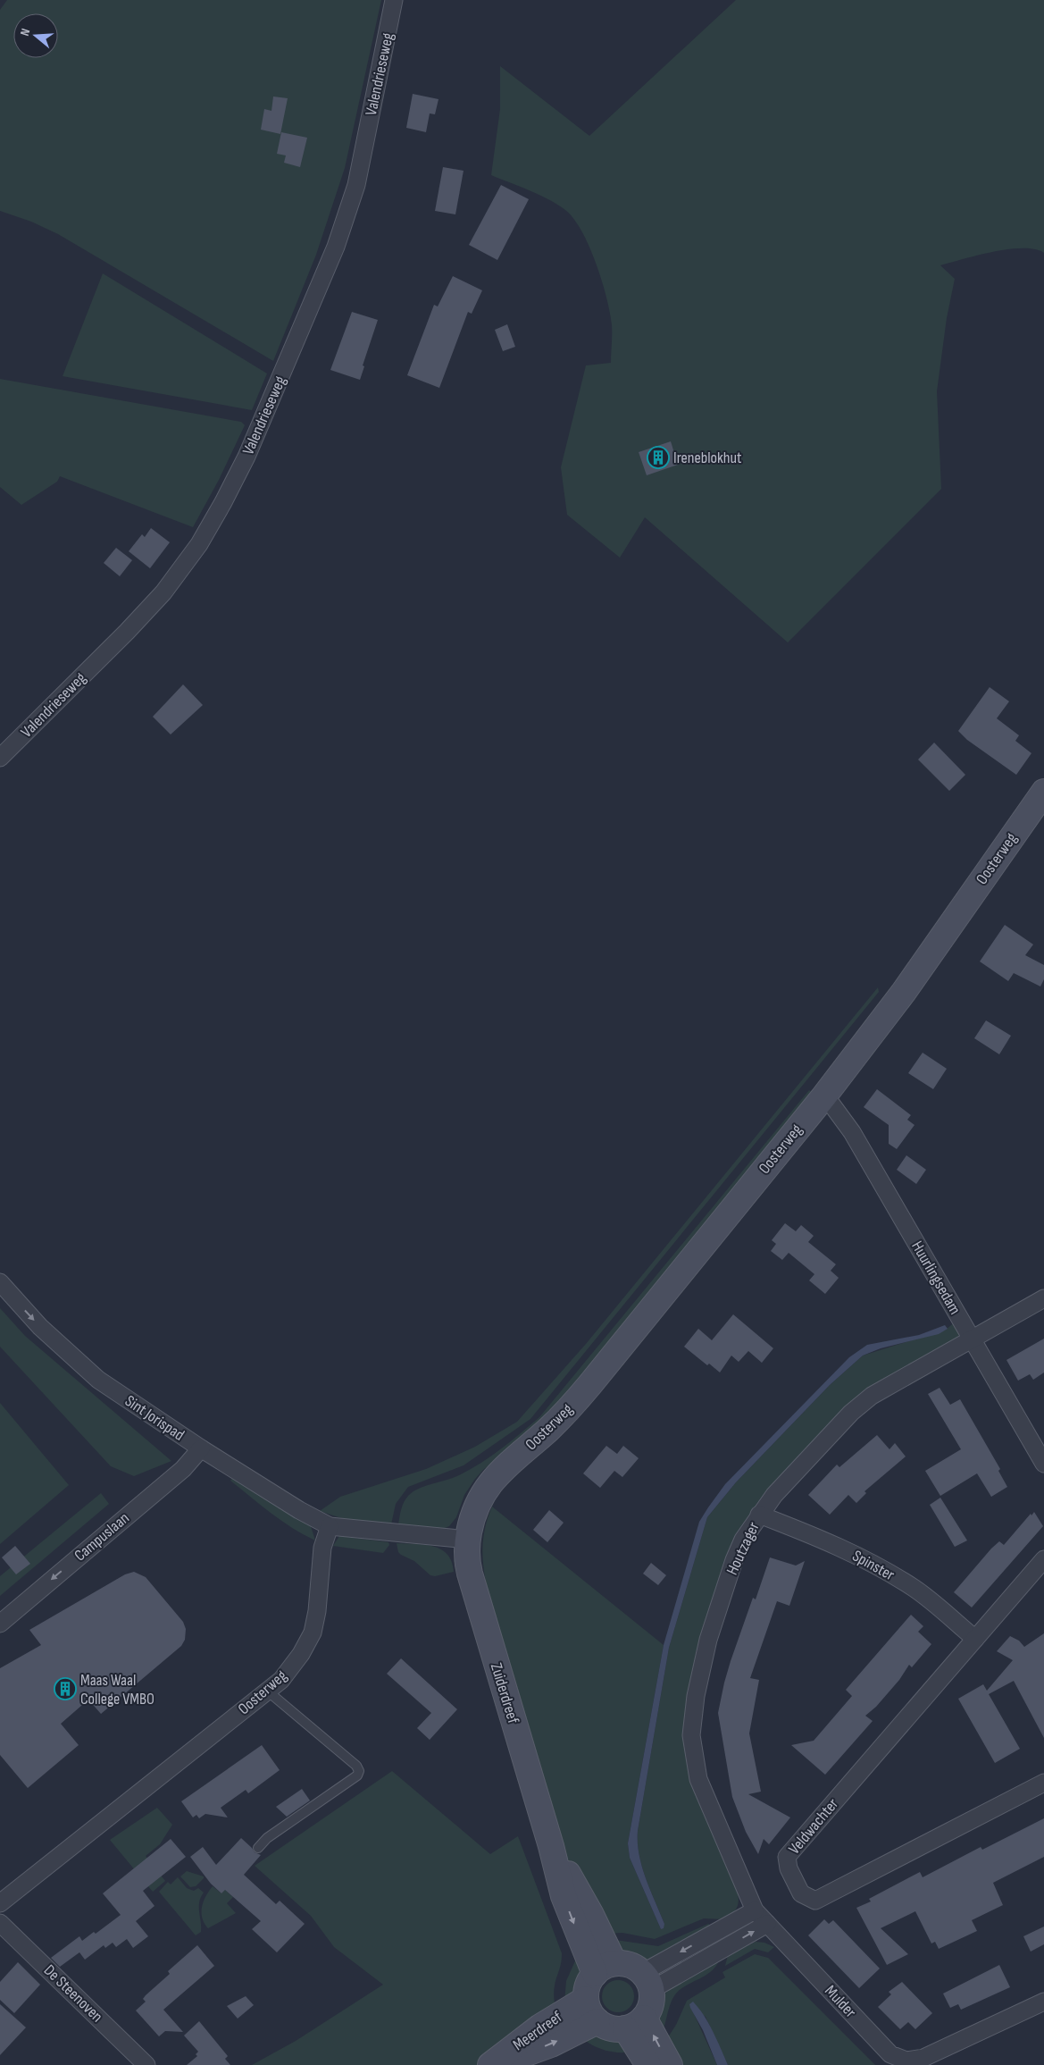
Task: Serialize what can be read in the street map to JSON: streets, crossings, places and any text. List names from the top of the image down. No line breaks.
{"streets":{"street":["Valendrieseweg","Oosterweg","Huurlingsedam","Sint Jorispad","Campuslaan","Houtzager","Spinster","Zuiderdreef","Veldwachter","De Steenoven","Mulder","Meerdreef"]},"crossings":[["Oosterweg","Huurlingsedam"],["Oosterweg","Sint Jorispad"],["Oosterweg","Zuiderdreef"],["Huurlingsedam","Houtzager"],["Sint Jorispad","Campuslaan"],["Houtzager","Spinster"],["Houtzager","Mulder"],["Spinster","Veldwachter"],["Zuiderdreef","Meerdreef"]],"one_way":["Sint Jorispad","Campuslaan"],"places":{"building":["Ireneblokhut","Maas Waal College VMBO"]},"north":"left"}
